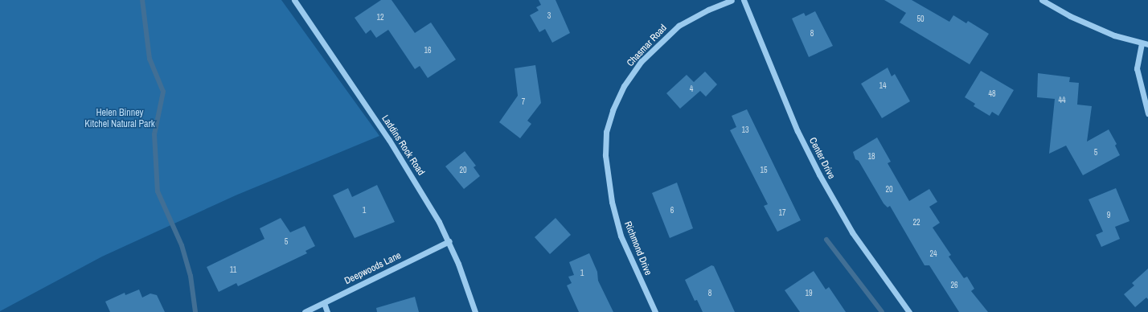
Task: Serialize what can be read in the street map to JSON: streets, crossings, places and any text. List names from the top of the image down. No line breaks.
{"streets":{"street":["Chasmar Road","Laddins Rock Road","Center Drive","Richmond Drive","Deepwoods Lane"]},"crossings":[["Chasmar Road","Richmond Drive"],["Laddins Rock Road","Deepwoods Lane"]],"parks":["Helen Binney Kitchel Natural Park"],"house_numbers":["3","12","50","8","16","14","4","48","44","7","13","5","18","20","15","20","1","6","17","9","22","5","24","11","1","26","8","19"]}
